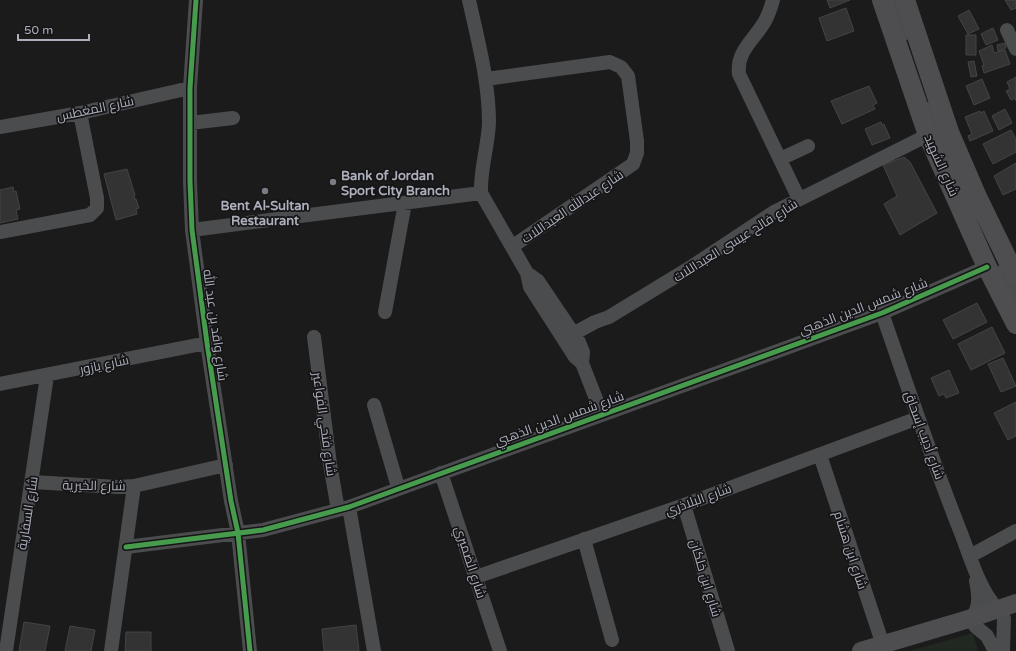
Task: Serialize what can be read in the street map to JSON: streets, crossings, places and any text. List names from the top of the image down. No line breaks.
{"streets":{"highway":["شارع الشهيد"],"street":["شارع المغطس","شارع عبدالله العبداللات","شارع فالح عيسى العبداللات","شارع شمس الدين الذهبي","شارع واقد بن عبد الله","شارع يازور","شارع فتحي الفواعير","شارع أديب إسحاق","شارع الخيرية","شارع البلاذري","شارع السفارية","شارع ابن هشام","شارع الضميري","شارع ابن خلكان"]},"crossings":[["شارع المغطس","شارع واقد بن عبد الله"],["شارع الشهيد","شارع فالح عيسى العبداللات"],["شارع الشهيد","شارع شمس الدين الذهبي"],["شارع شمس الدين الذهبي","شارع واقد بن عبد الله"],["شارع شمس الدين الذهبي","شارع فتحي الفواعير"],["شارع شمس الدين الذهبي","شارع أديب إسحاق"],["شارع شمس الدين الذهبي","شارع الخيرية"],["شارع شمس الدين الذهبي","شارع الضميري"],["شارع واقد بن عبد الله","شارع يازور"],["شارع يازور","شارع السفارية"],["شارع أديب إسحاق","شارع البلاذري"],["شارع الخيرية","شارع السفارية"],["شارع البلاذري","شارع ابن هشام"],["شارع البلاذري","شارع الضميري"],["شارع البلاذري","شارع ابن خلكان"]],"places":["Bank of Jordan Sport City Branch","Bent Al-Sultan Restaurant"],"scale_bar":"50 m"}
